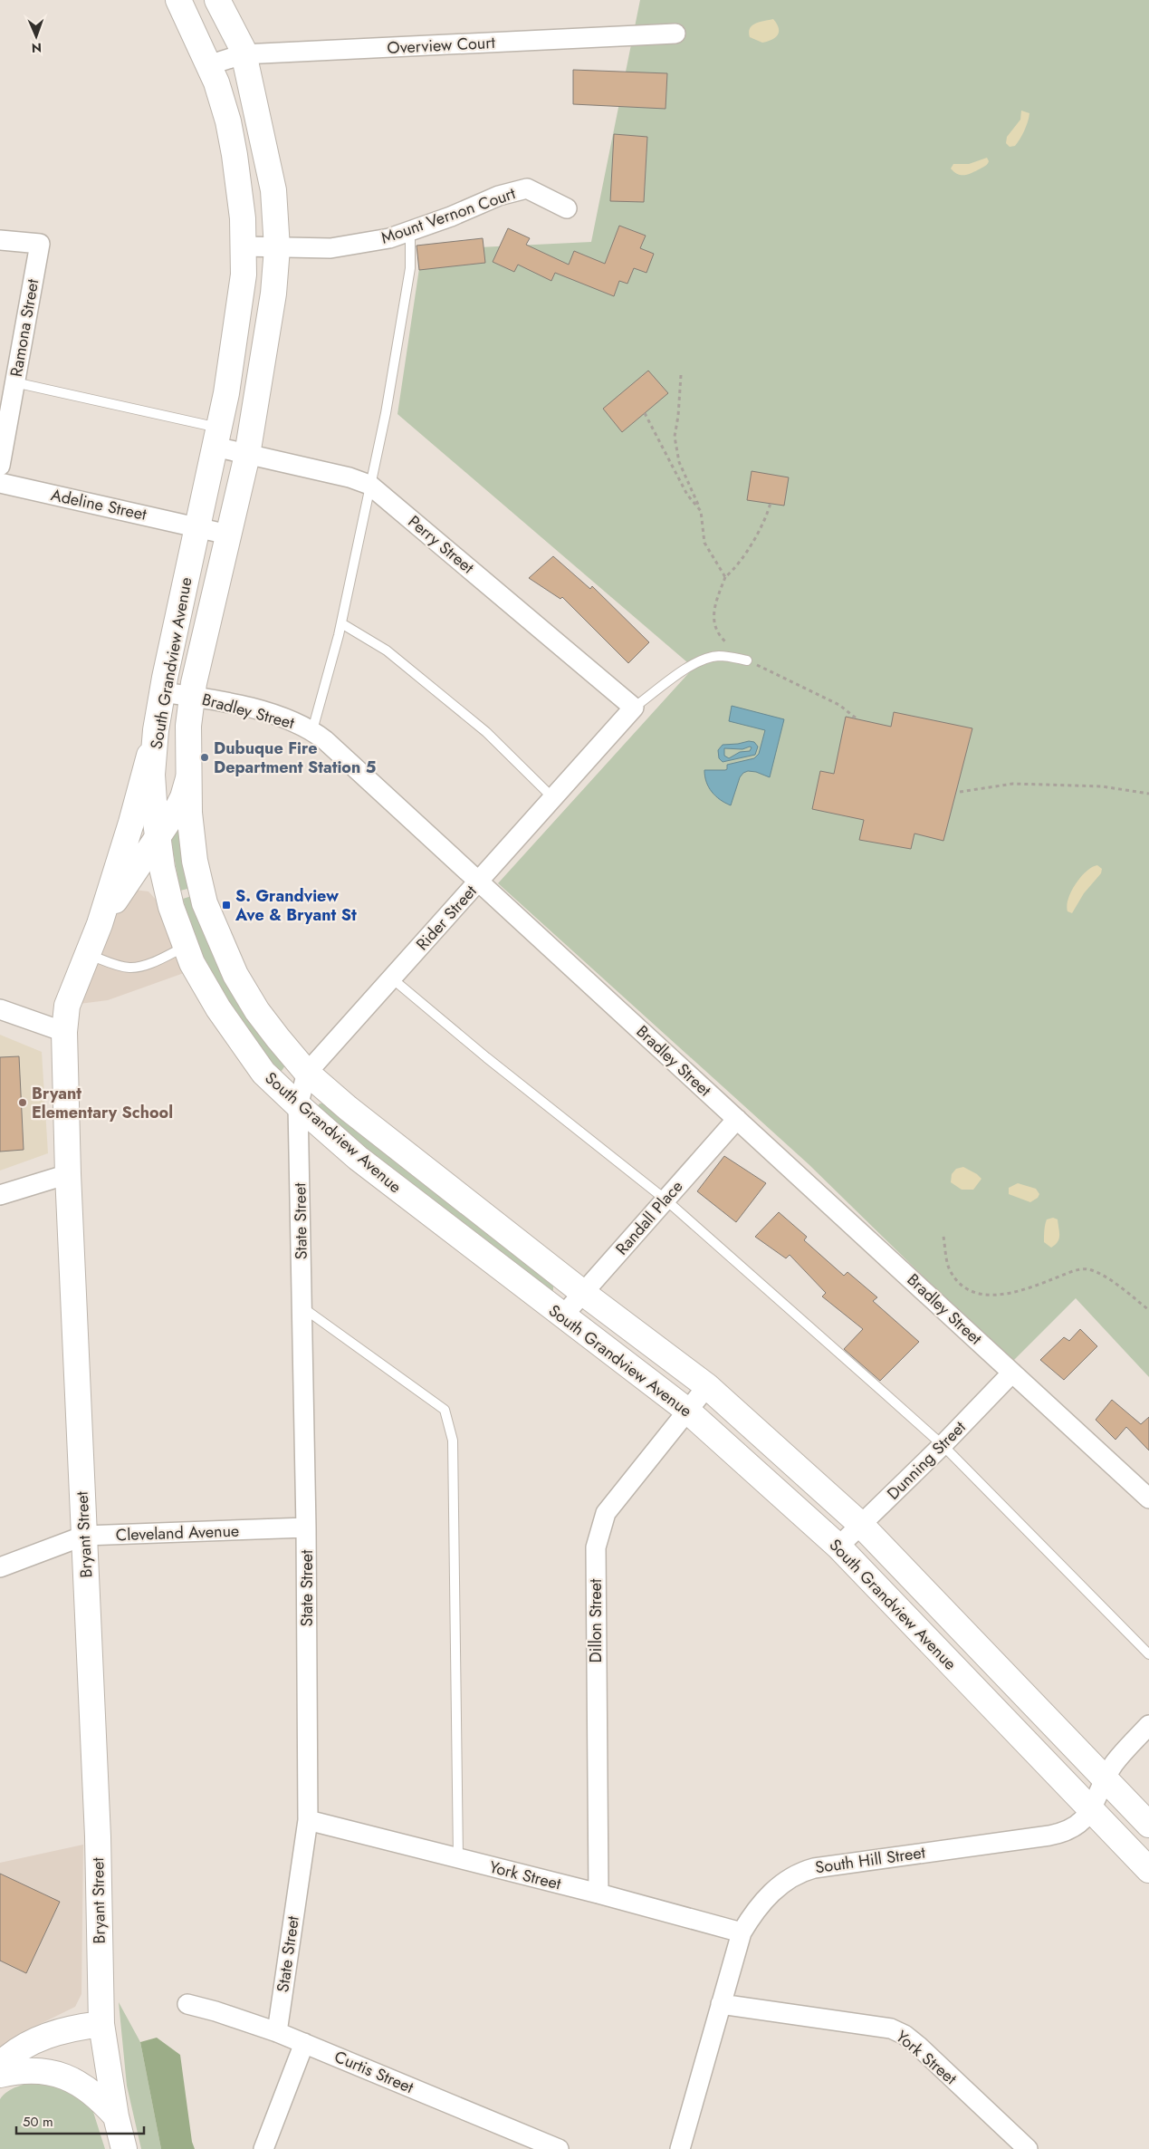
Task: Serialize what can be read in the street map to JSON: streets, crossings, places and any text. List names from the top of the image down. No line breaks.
{"streets":{"main road":["South Grandview Avenue","Bryant Street"],"street":["Overview Court","Mount Vernon Court","Ramona Street","Adeline Street","Perry Street","Bradley Street","Rider Street","Randall Place","State Street","Dunning Street","Cleveland Avenue","Dillon Street","South Hill Street","York Street","Curtis Street"]},"crossings":[["Overview Court","South Grandview Avenue"],["Mount Vernon Court","South Grandview Avenue"],["Adeline Street","South Grandview Avenue"],["Perry Street","South Grandview Avenue"],["Perry Street","Rider Street"],["South Grandview Avenue","Bradley Street"],["South Grandview Avenue","Rider Street"],["South Grandview Avenue","Randall Place"],["South Grandview Avenue","Dunning Street"],["South Grandview Avenue","Bryant Street"],["South Grandview Avenue","Dillon Street"],["South Grandview Avenue","South Hill Street"],["Bradley Street","Rider Street"],["Bradley Street","Randall Place"],["Bradley Street","Dunning Street"],["Rider Street","State Street"],["State Street","Cleveland Avenue"],["State Street","York Street"],["State Street","Curtis Street"],["Cleveland Avenue","Bryant Street"],["Dillon Street","York Street"],["South Hill Street","York Street"]],"places":{"other":["Dubuque Fire Department Station 5","Bryant Elementary School"],"transit":["S. Grandview Ave & Bryant St"]},"scale_bar":"50 m","north":"bottom"}
